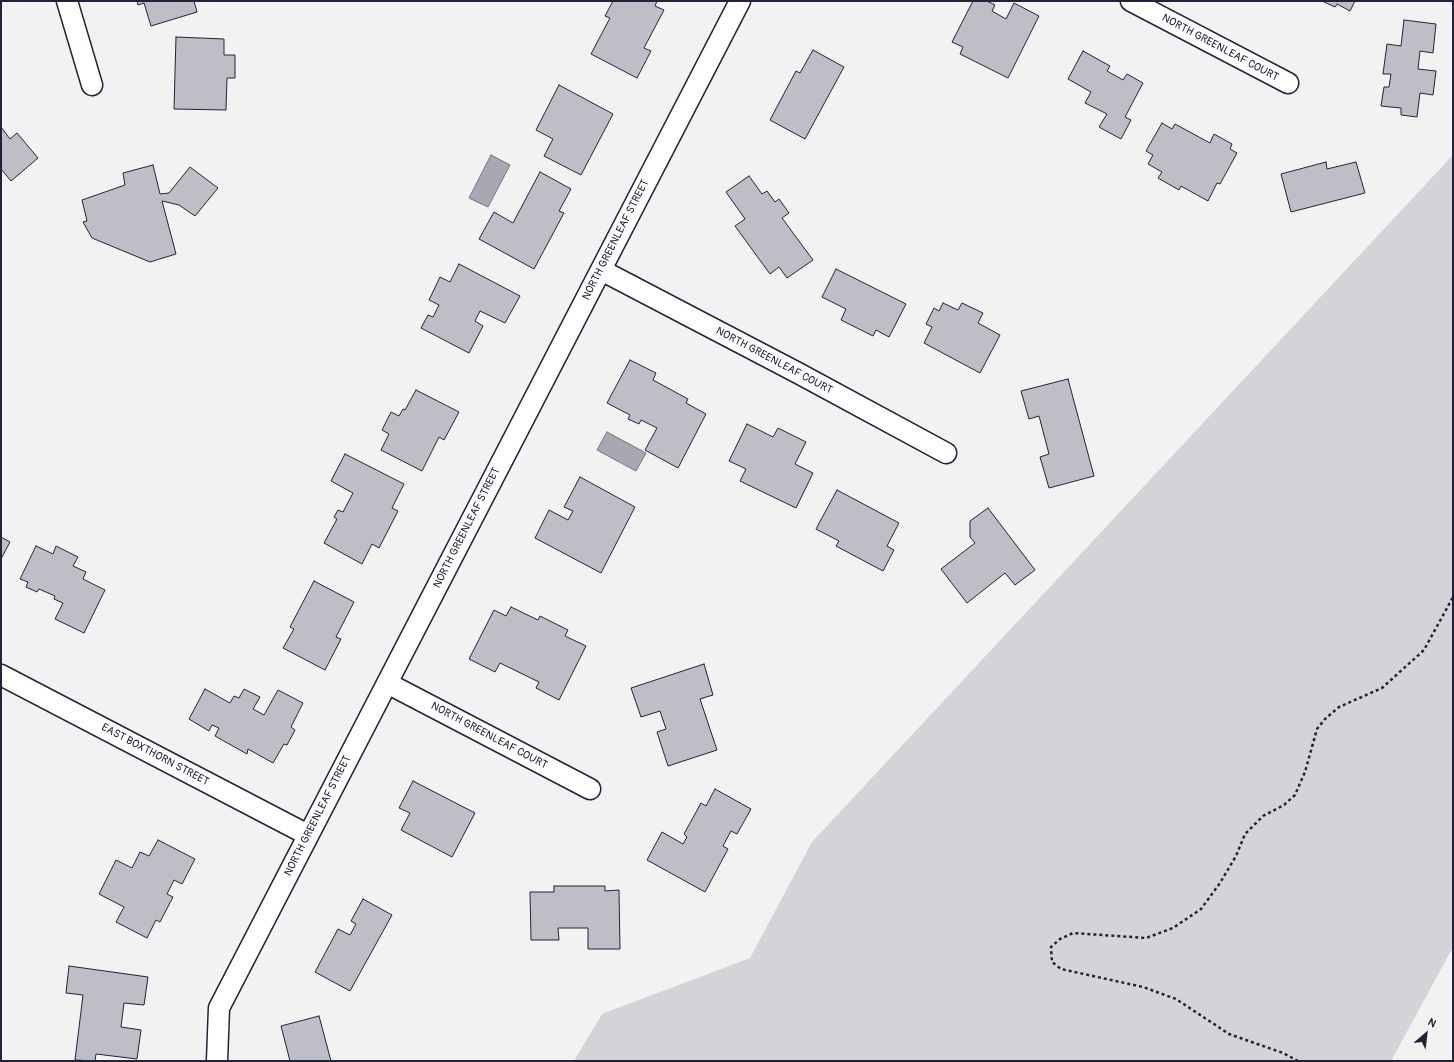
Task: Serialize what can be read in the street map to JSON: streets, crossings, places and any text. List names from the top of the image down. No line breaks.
{"streets":{"street":["NORTH GREENLEAF COURT","NORTH GREENLEAF STREET","EAST BOXTHORN STREET"]},"crossings":[["NORTH GREENLEAF COURT","NORTH GREENLEAF STREET"],["NORTH GREENLEAF STREET","EAST BOXTHORN STREET"]],"north":"top right"}
